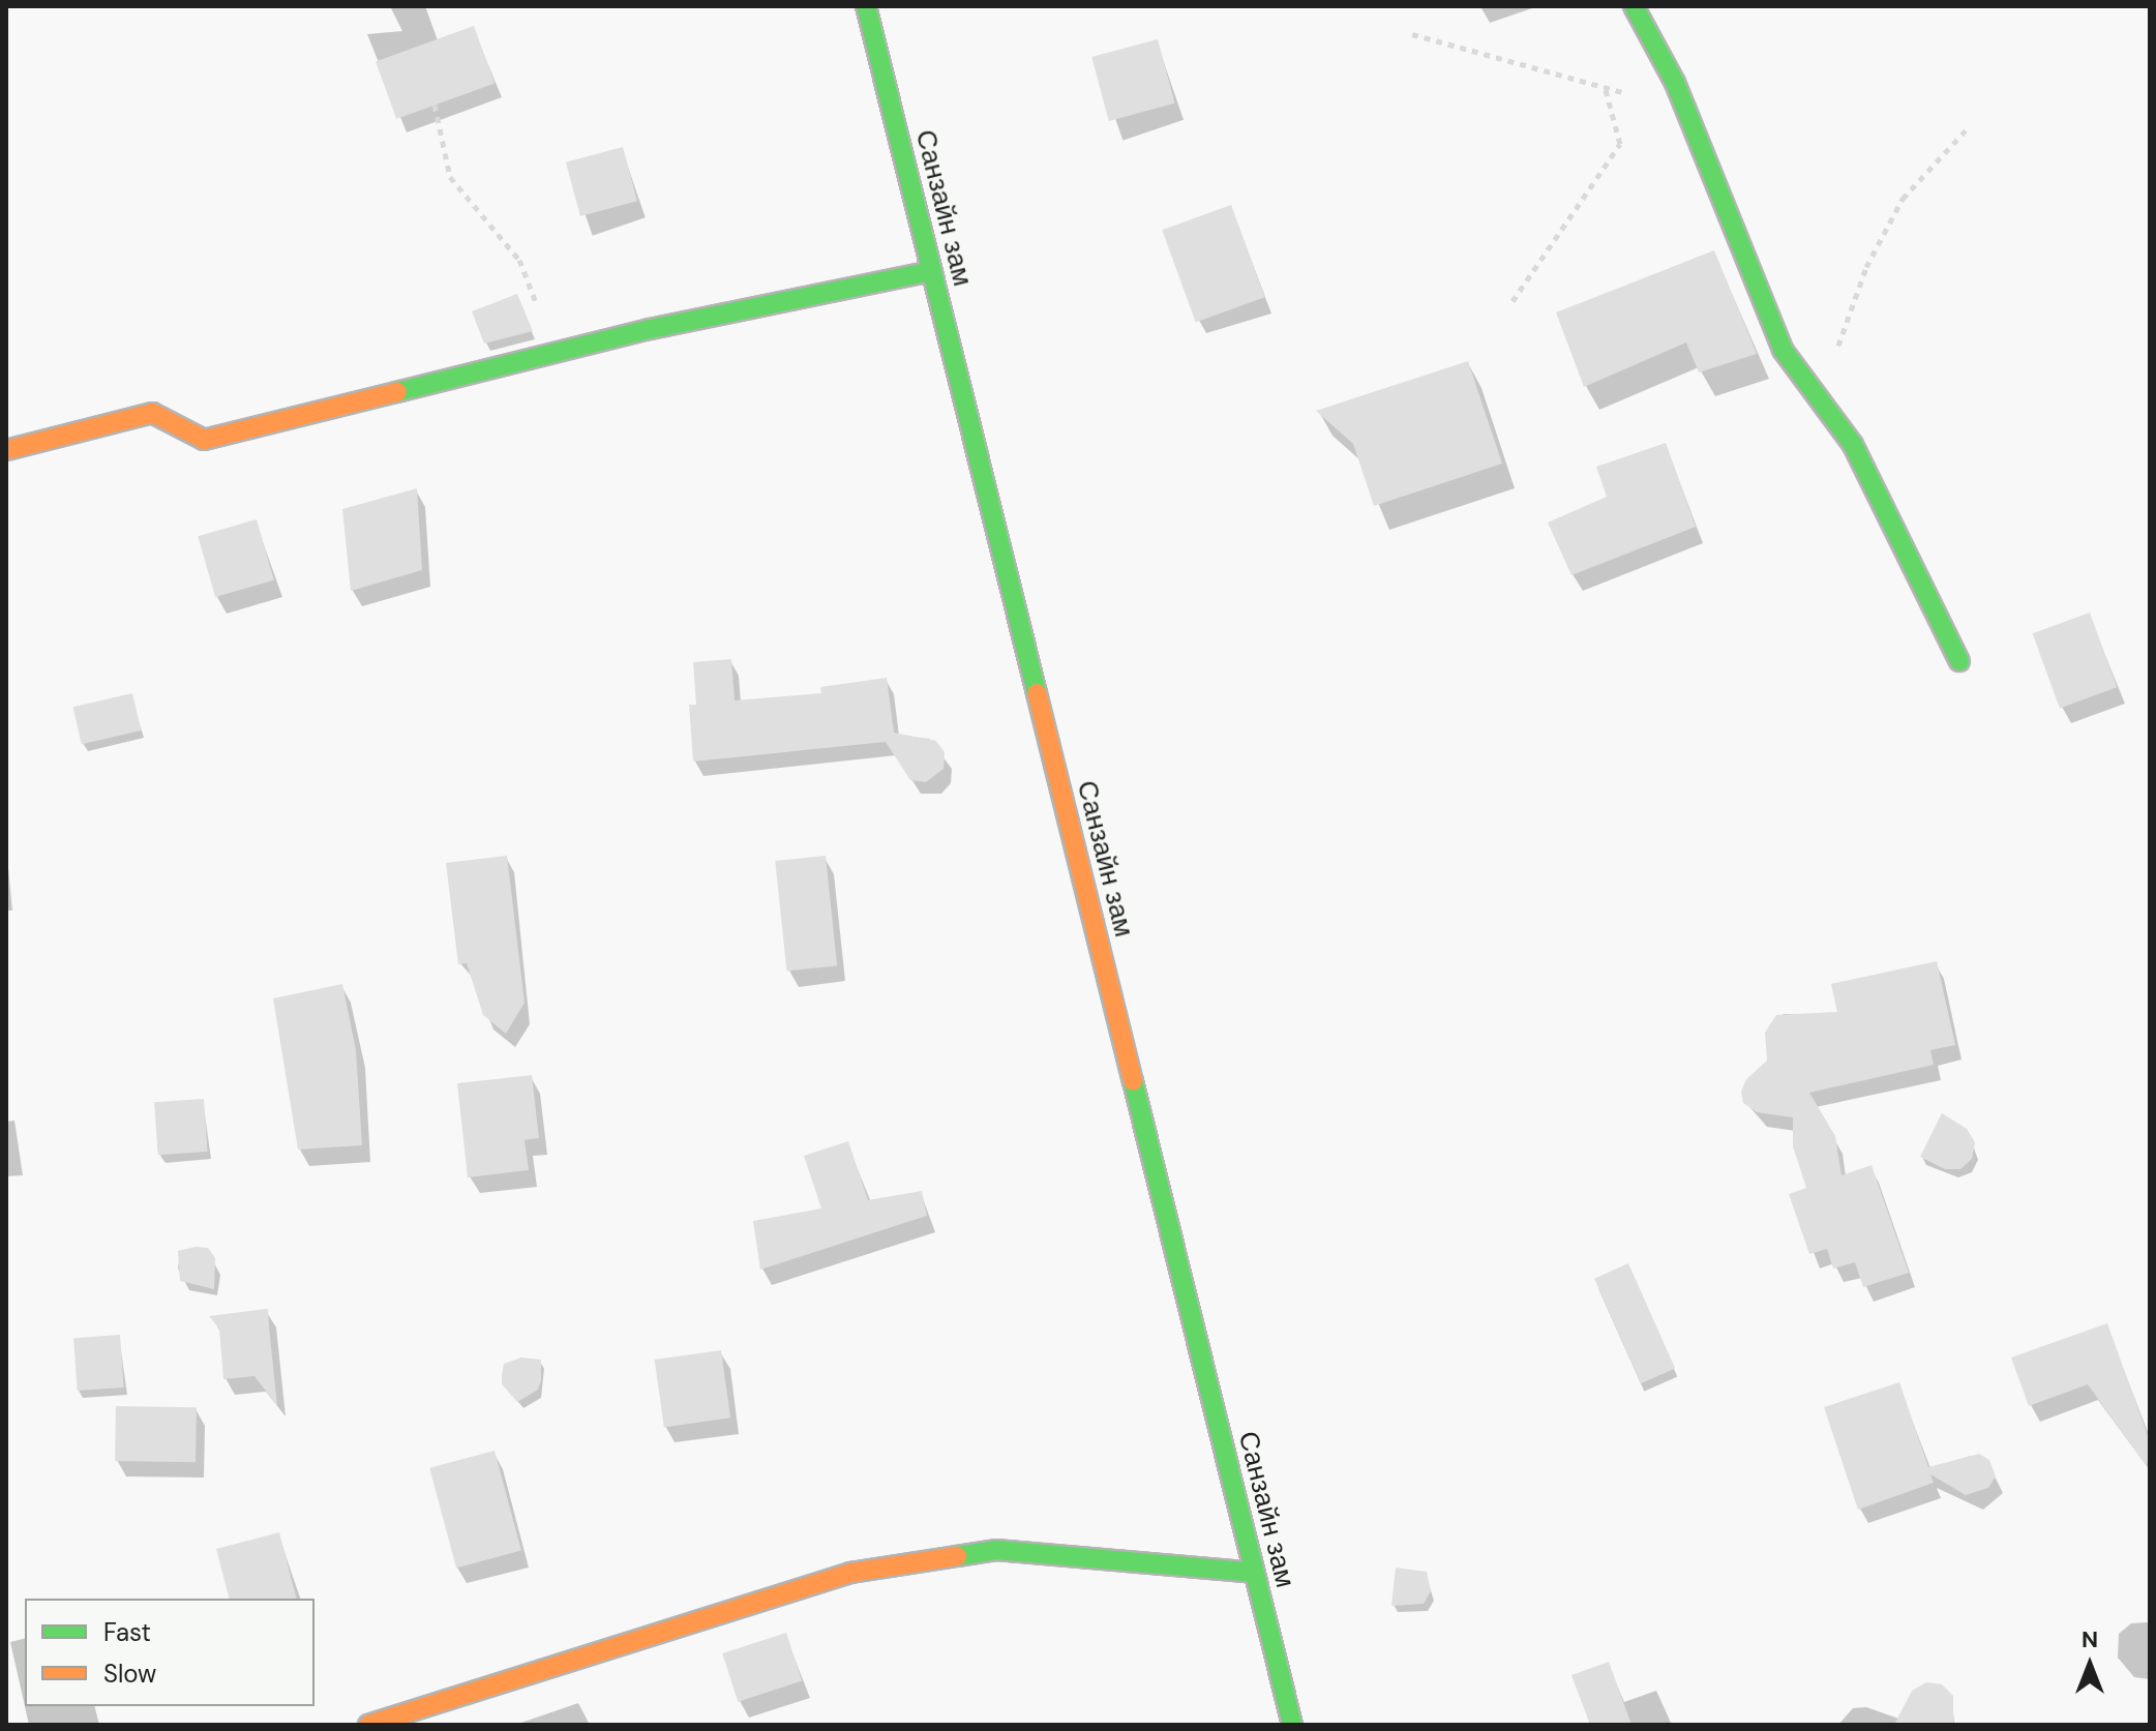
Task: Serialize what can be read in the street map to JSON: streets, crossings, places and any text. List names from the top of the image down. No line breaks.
{"streets":{"street":["Санзайн зам"]},"legend":["Fast","Slow"],"north":"top"}
